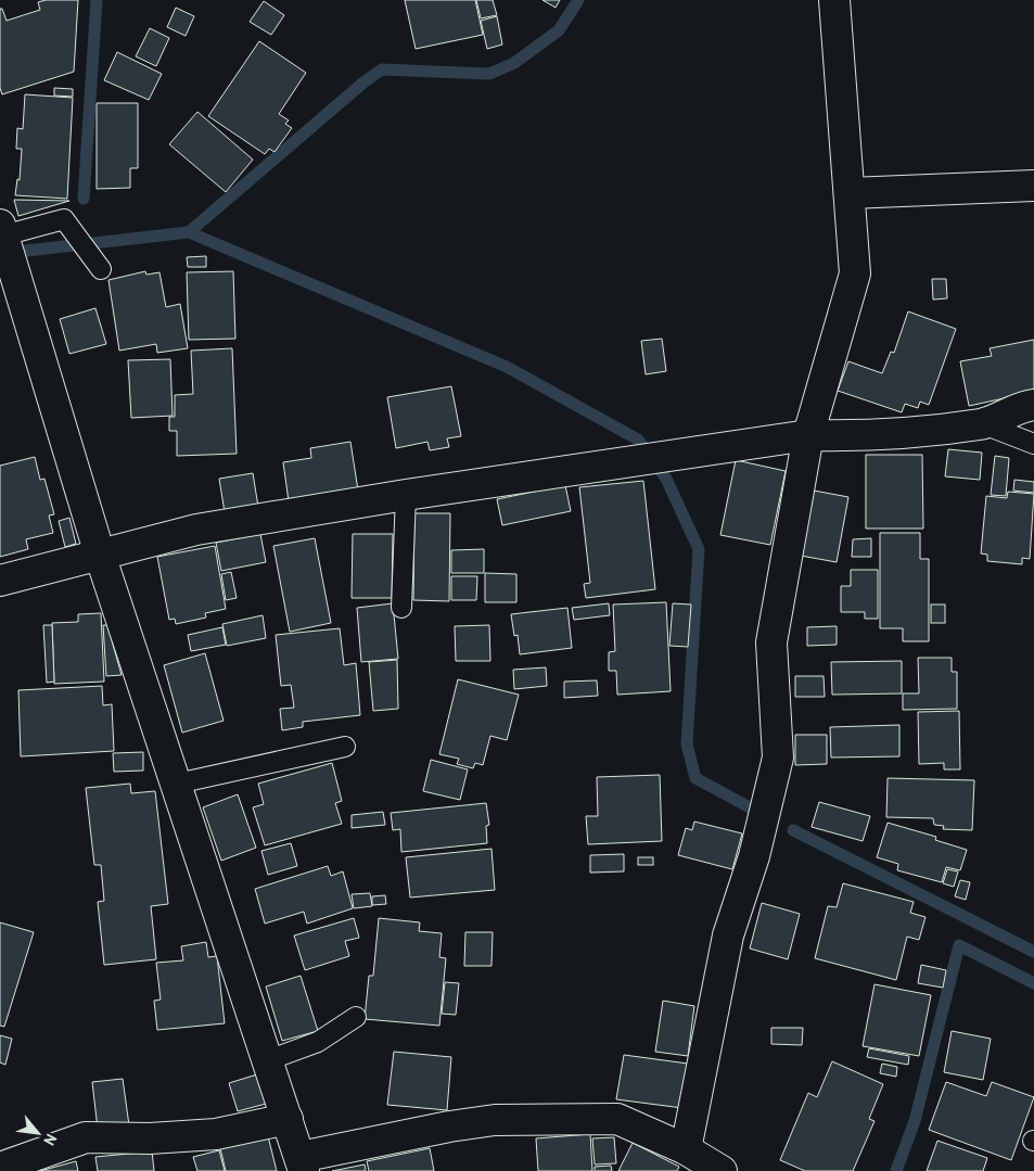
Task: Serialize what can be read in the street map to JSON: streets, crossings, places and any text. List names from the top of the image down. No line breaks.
{"north":"bottom right"}
